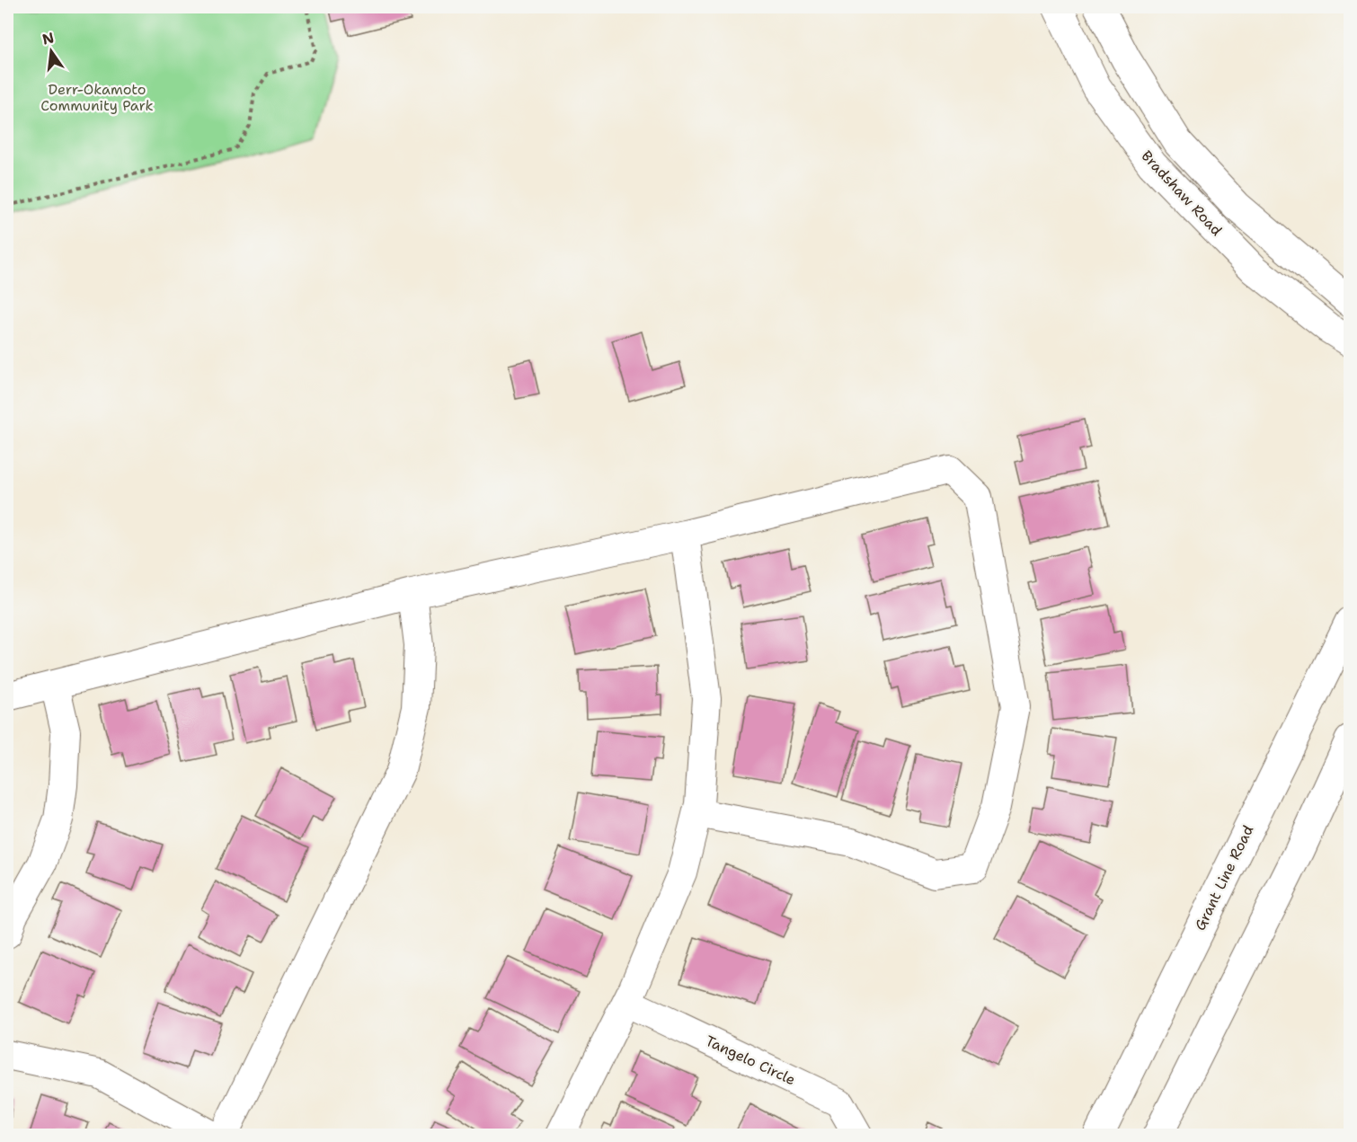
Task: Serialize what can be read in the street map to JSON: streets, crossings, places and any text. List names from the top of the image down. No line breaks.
{"streets":{"main road":["Bradshaw Road","Grant Line Road"],"street":["Tangelo Circle"]},"parks":["Derr-Okamoto Community Park"],"north":"top"}
